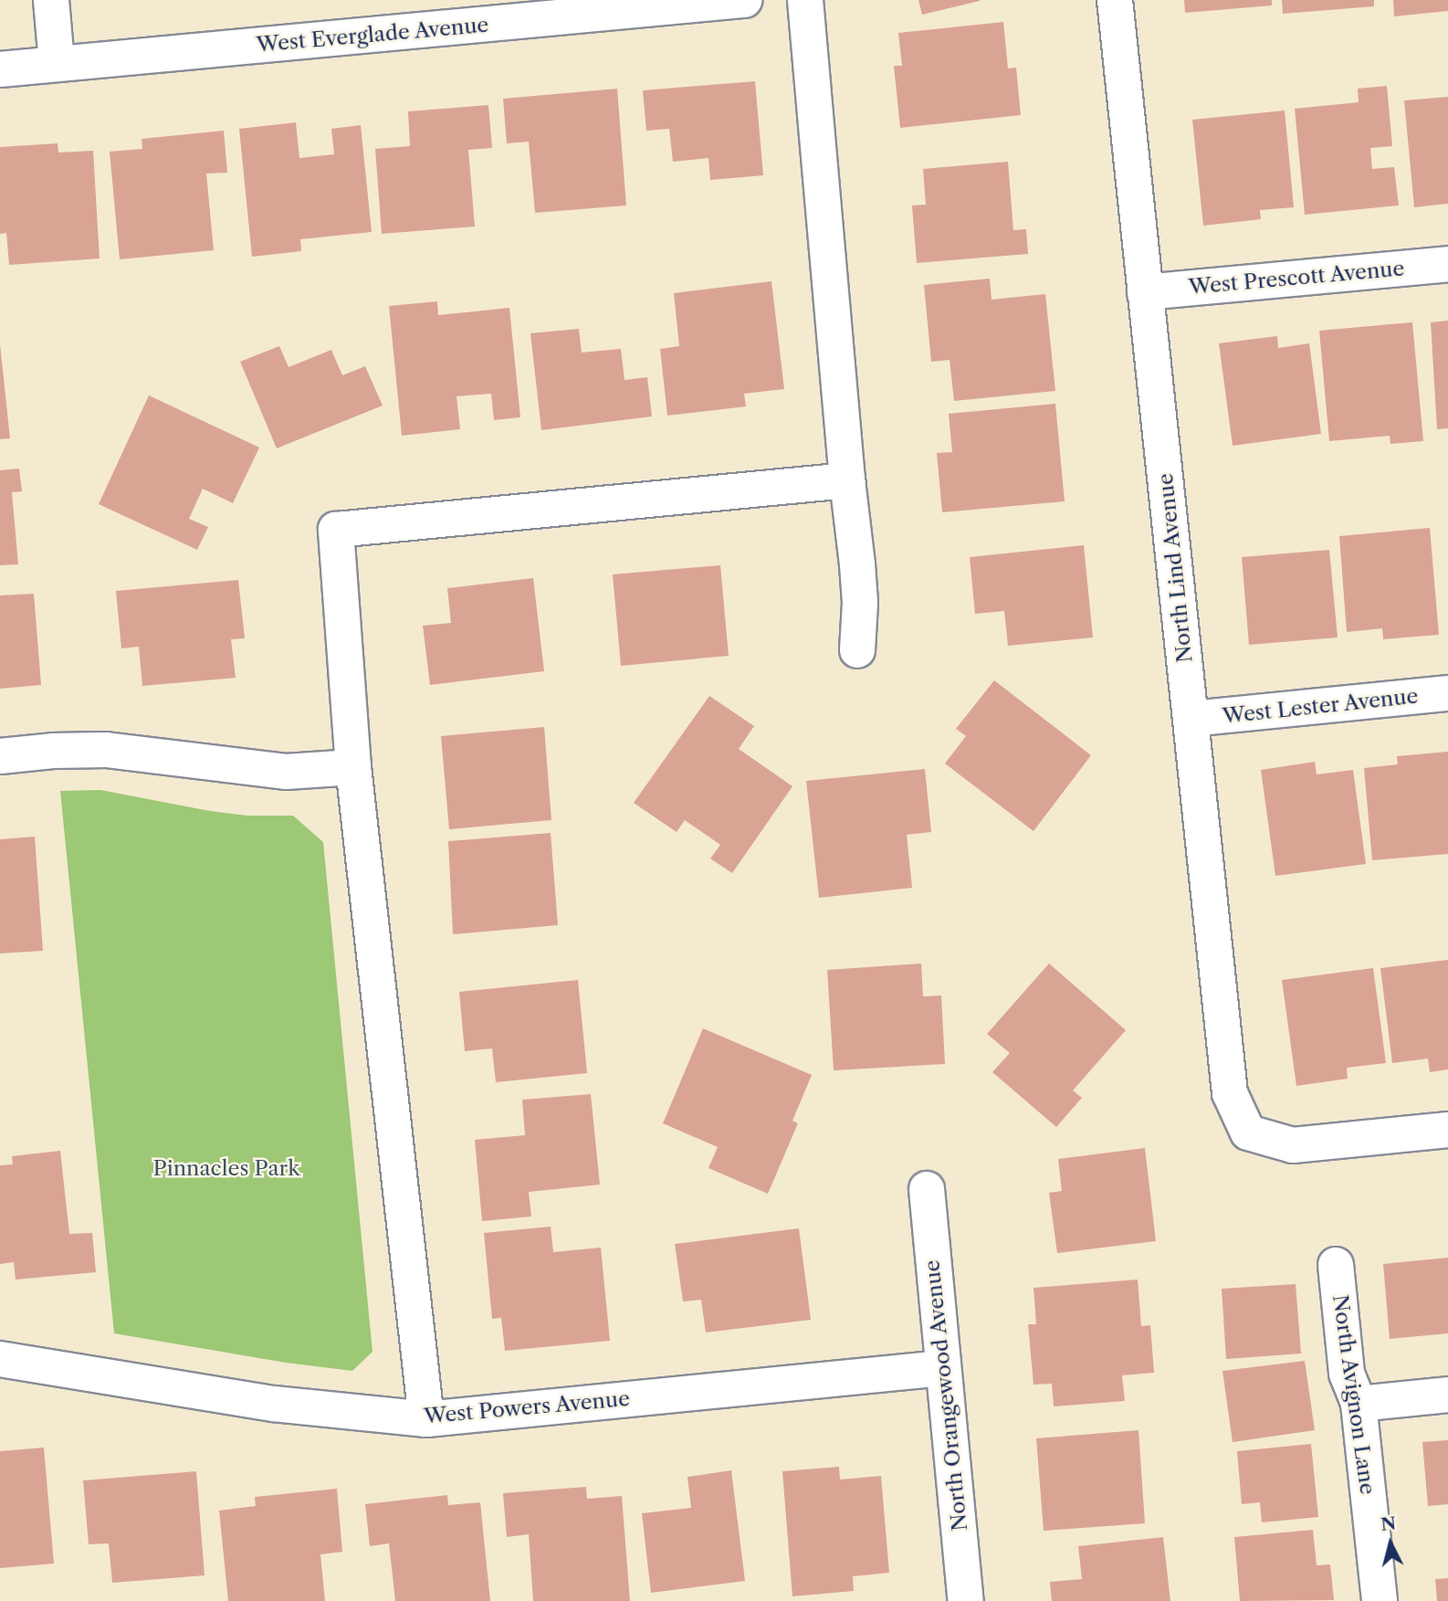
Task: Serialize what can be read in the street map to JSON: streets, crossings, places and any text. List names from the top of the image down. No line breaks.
{"streets":{"street":["West Everglade Avenue","West Prescott Avenue","North Lind Avenue","West Lester Avenue","North Avignon Lane","North Orangewood Avenue","West Powers Avenue"]},"crossings":[["West Prescott Avenue","North Lind Avenue"],["North Lind Avenue","West Lester Avenue"],["North Orangewood Avenue","West Powers Avenue"]],"parks":["Pinnacles Park"],"north":"top"}
